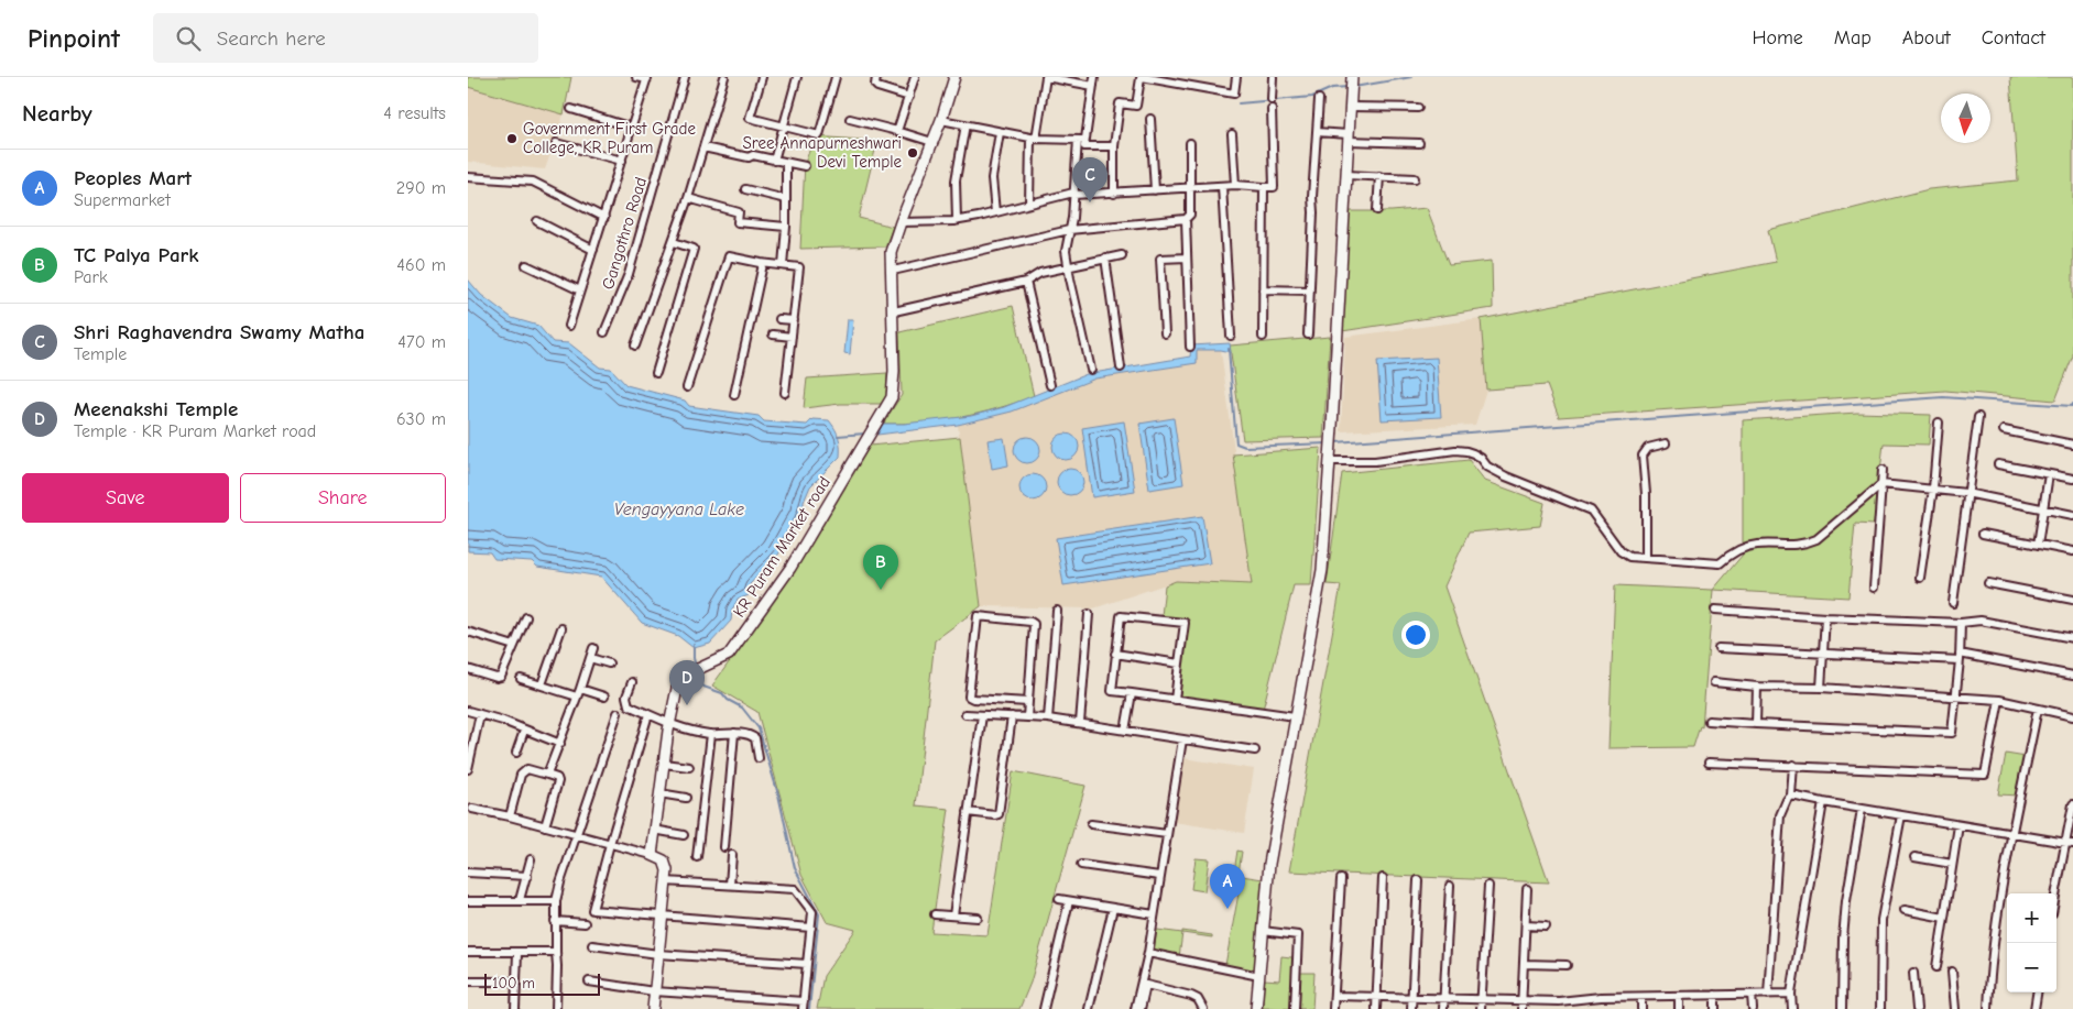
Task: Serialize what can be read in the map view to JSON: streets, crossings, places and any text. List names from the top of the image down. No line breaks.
{"streets":{"street":["Gangothro Road","KR Puram Market road"]},"water":["Vengayyana Lake"],"places":["Government First Grade College, KR Puram","Sree Annapurneshwari Devi Temple"],"scale_bar":"100 m","north":"bottom","page":{"header":"Pinpoint","search":"Search here","nav":["Home","Map","About","Contact"],"heading":["Nearby","4 results"],"list":[{"mark":"A","name":"Peoples Mart","note":"Supermarket","value":"290 m"},{"mark":"B","name":"TC Palya Park","note":"Park","value":"460 m"},{"mark":"C","name":"Shri Raghavendra Swamy Matha","note":"Temple","value":"470 m"},{"mark":"D","name":"Meenakshi Temple","note":"Temple · KR Puram Market road","value":"630 m"}],"pins":["C","B","D","A"],"buttons":["Save","Share"],"map_buttons":["+","−"],"scale":"100 m"}}
